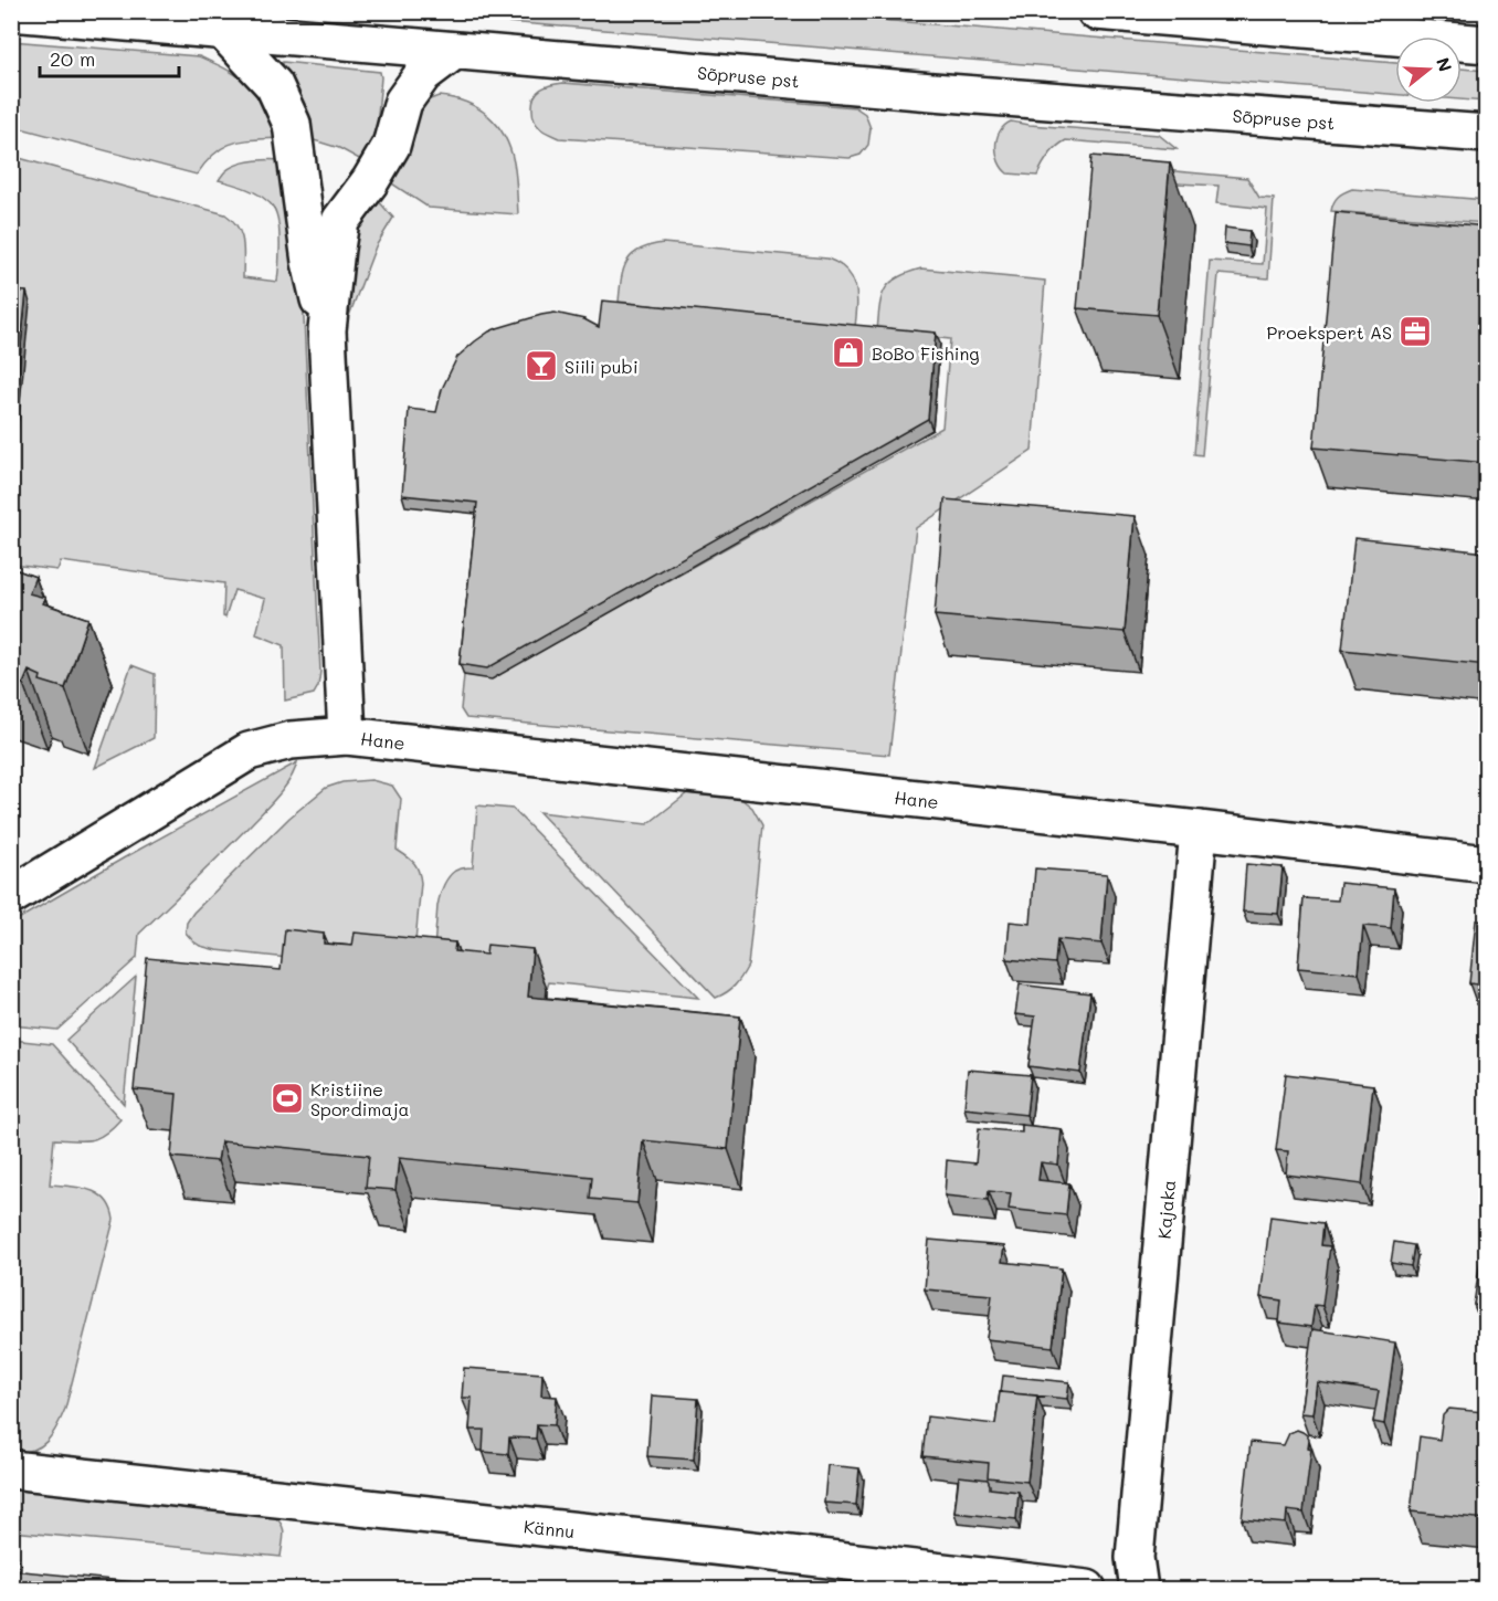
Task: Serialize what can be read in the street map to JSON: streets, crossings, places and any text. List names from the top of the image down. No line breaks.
{"streets":{"street":["Sõpruse pst","Hane","Kajaka","Kännu"]},"crossings":[["Hane","Kajaka"]],"places":{"office":["Proekspert AS"],"shop":["BoBo Fishing"],"bar":["Siili pubi"],"sports":["Kristiine Spordimaja"]},"scale_bar":"20 m","north":"right"}
